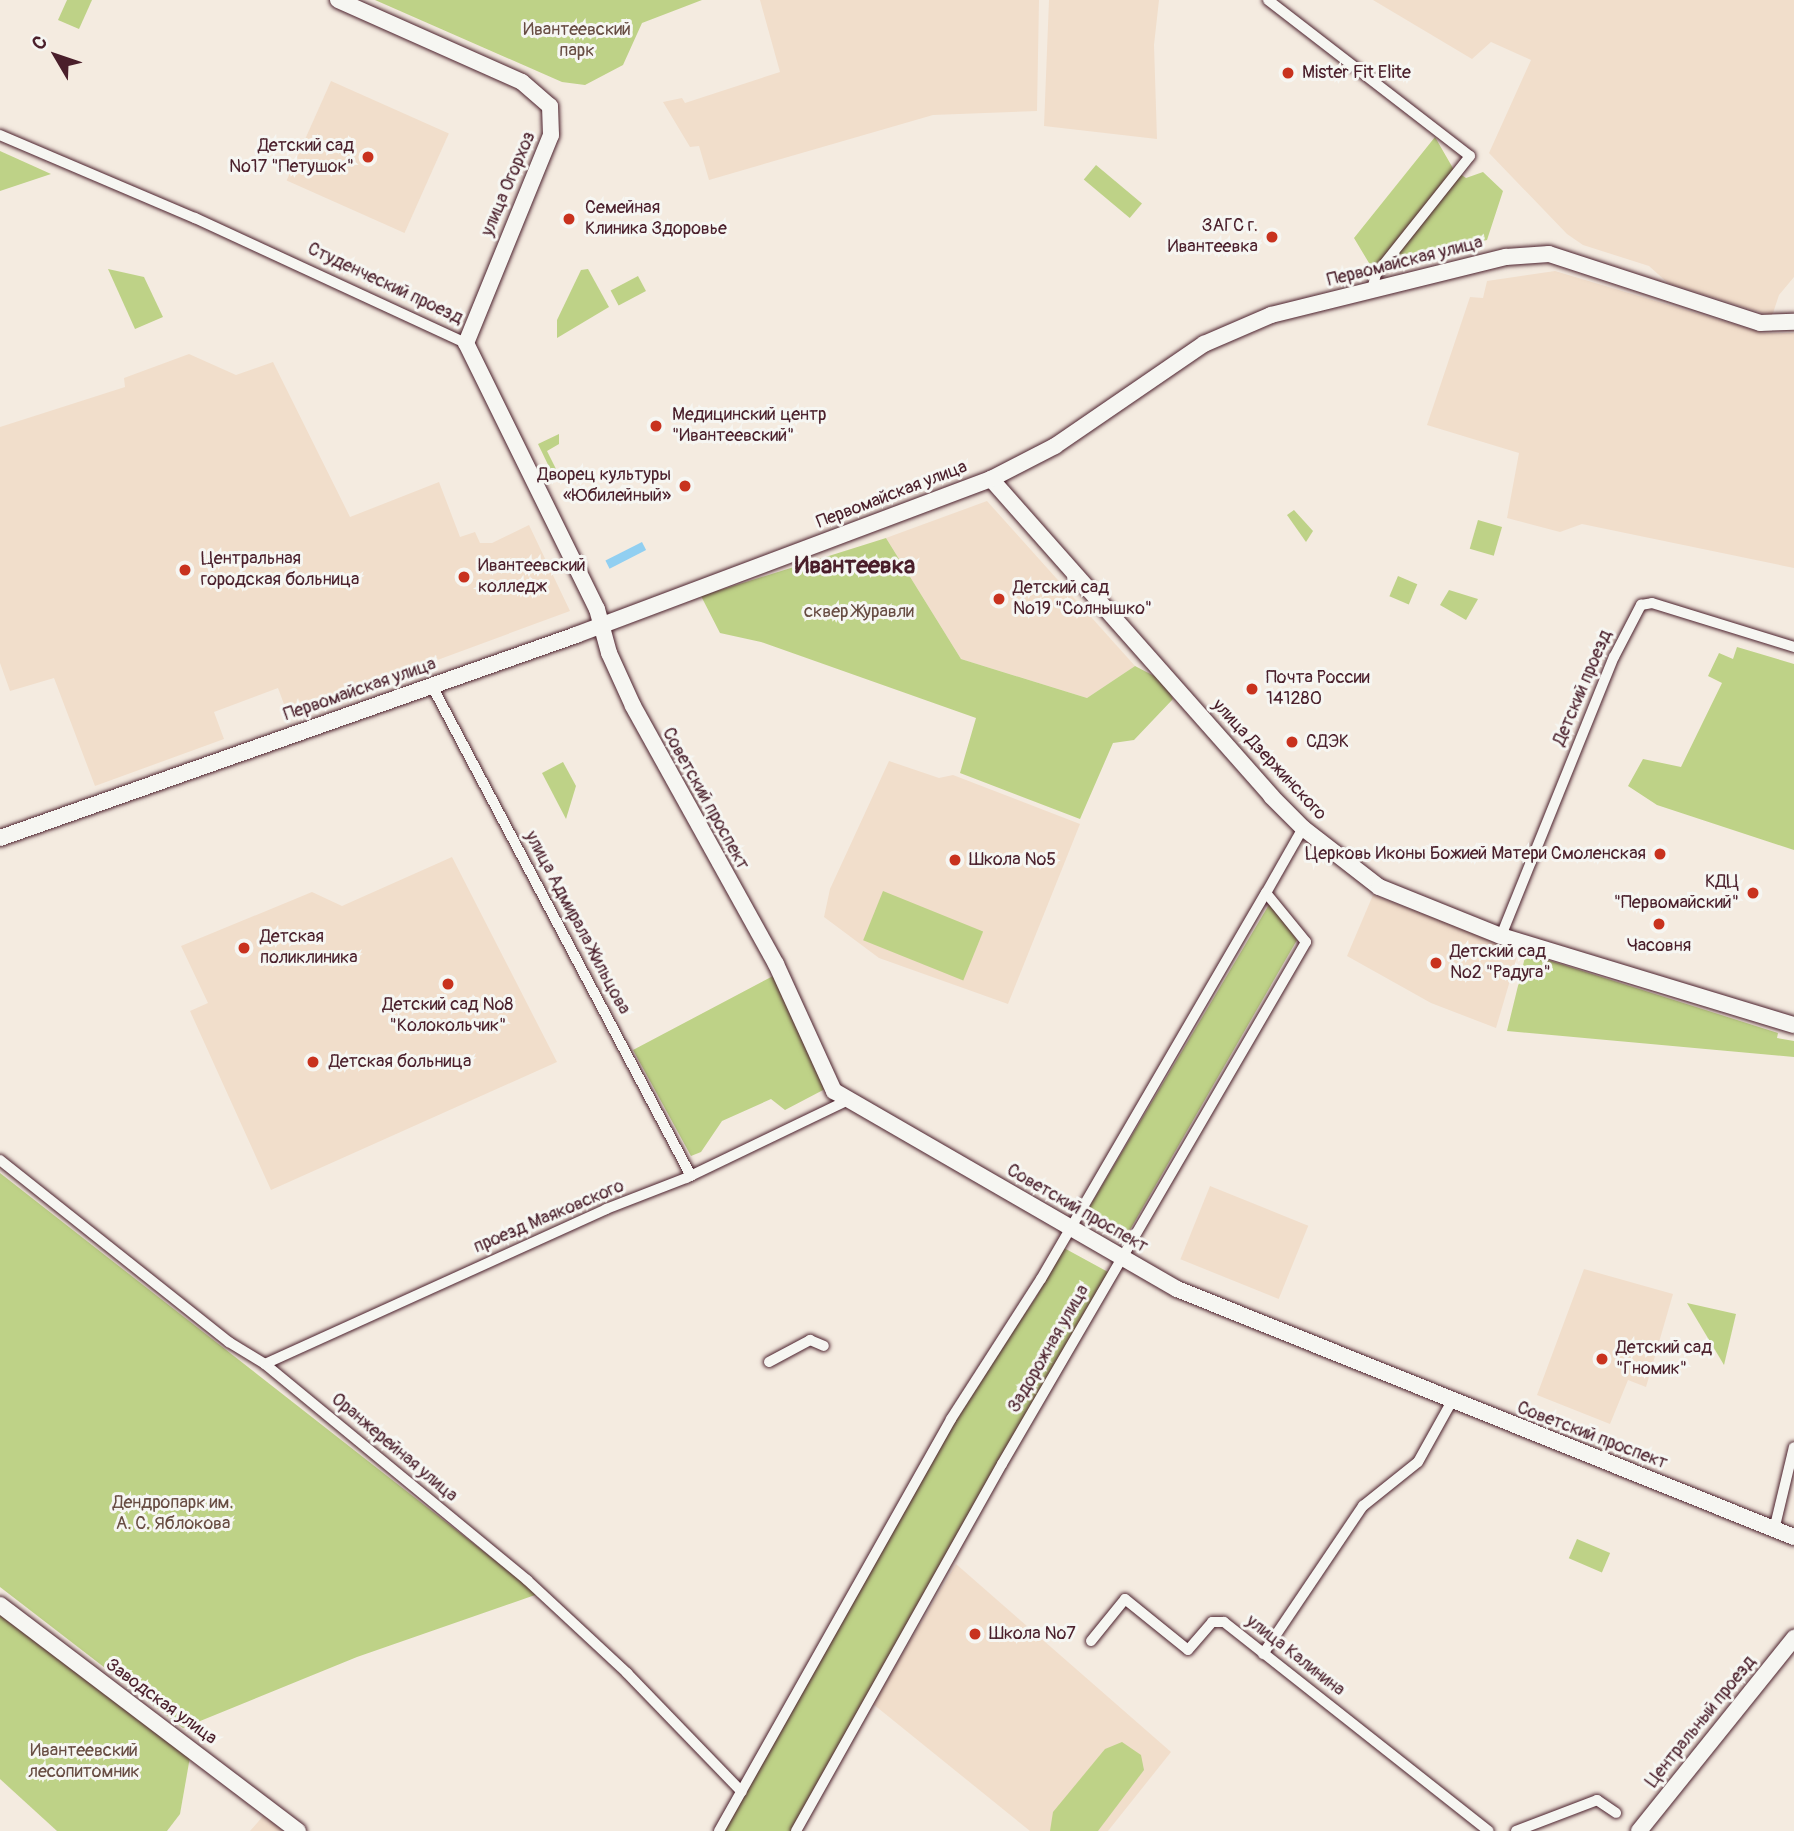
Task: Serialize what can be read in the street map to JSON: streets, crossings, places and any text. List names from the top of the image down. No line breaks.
{"streets":{"street":["улица Огорхоз","Первомайская улица","Студенческий проезд","Детский проезд","улица Дзержинского","Советский проспект","улица Адмирала Жильцова","проезд Маяковского","Задорожная улица","Оранжерейная улица","улица Калинина","Заводская улица","Центральный проезд"]},"crossings":[["улица Огорхоз","Студенческий проезд"],["Первомайская улица","Студенческий проезд"],["Первомайская улица","улица Дзержинского"],["Первомайская улица","Советский проспект"],["Первомайская улица","улица Адмирала Жильцова"],["Студенческий проезд","Советский проспект"],["Детский проезд","улица Дзержинского"],["Советский проспект","проезд Маяковского"],["Советский проспект","Задорожная улица"],["улица Адмирала Жильцова","проезд Маяковского"],["проезд Маяковского","Оранжерейная улица"]],"districts":["Ивантеевка"],"parks":["Ивантеевский парк","сквер Журавли","Дендропарк им. А. С. Яблокова","Ивантеевский лесопитомник"],"places":["Mister Fit Elite","Детский сад №17 \"Петушок\"","Семейная Клиника Здоровье","ЗАГС г. Ивантеевка","Медицинский центр \"Ивантеевский\"","Дворец культуры «Юбилейный»","Центральная городская больница","Ивантеевский колледж","Детский сад №19 \"Солнышко\"","Почта России 141280","СДЭК","Церковь Иконы Божией Матери Смоленская","Школа №5","КДЦ \"Первомайский\"","Часовня","Детская поликлиника","Детский сад №2 \"Радуга\"","Детский сад №8 \"Колокольчик\"","Детская больница","Детский сад \"Гномик\"","Школа №7"],"north":"top left"}
